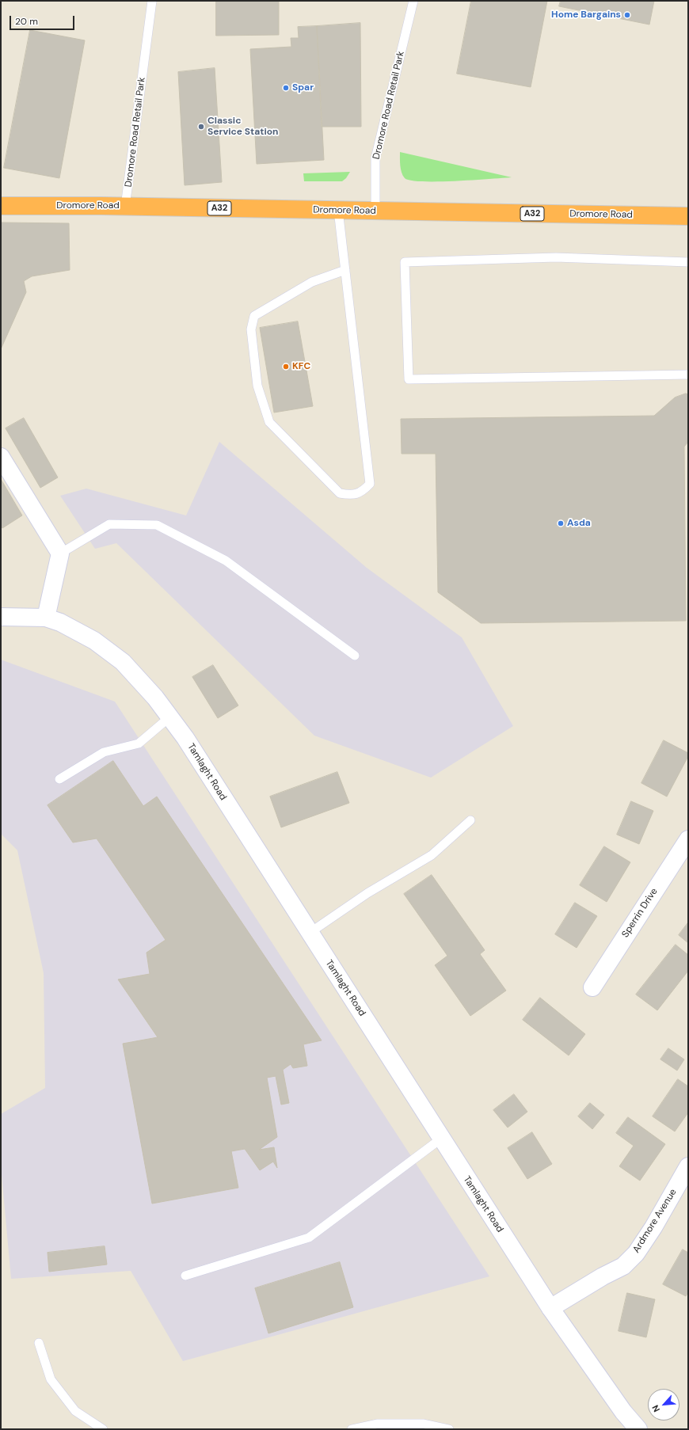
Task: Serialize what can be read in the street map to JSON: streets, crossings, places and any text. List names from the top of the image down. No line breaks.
{"streets":{"highway":["Dromore Road","A32"],"street":["Tamlaght Road","Sperrin Drive","Ardmore Avenue"],"lane":["Dromore Road Retail Park"]},"crossings":[["Dromore Road Retail Park","Dromore Road"],["Tamlaght Road","Ardmore Avenue"]],"places":["Home Bargains","Spar","Classic Service Station","KFC","Asda"],"scale_bar":"20 m","north":"bottom left"}
